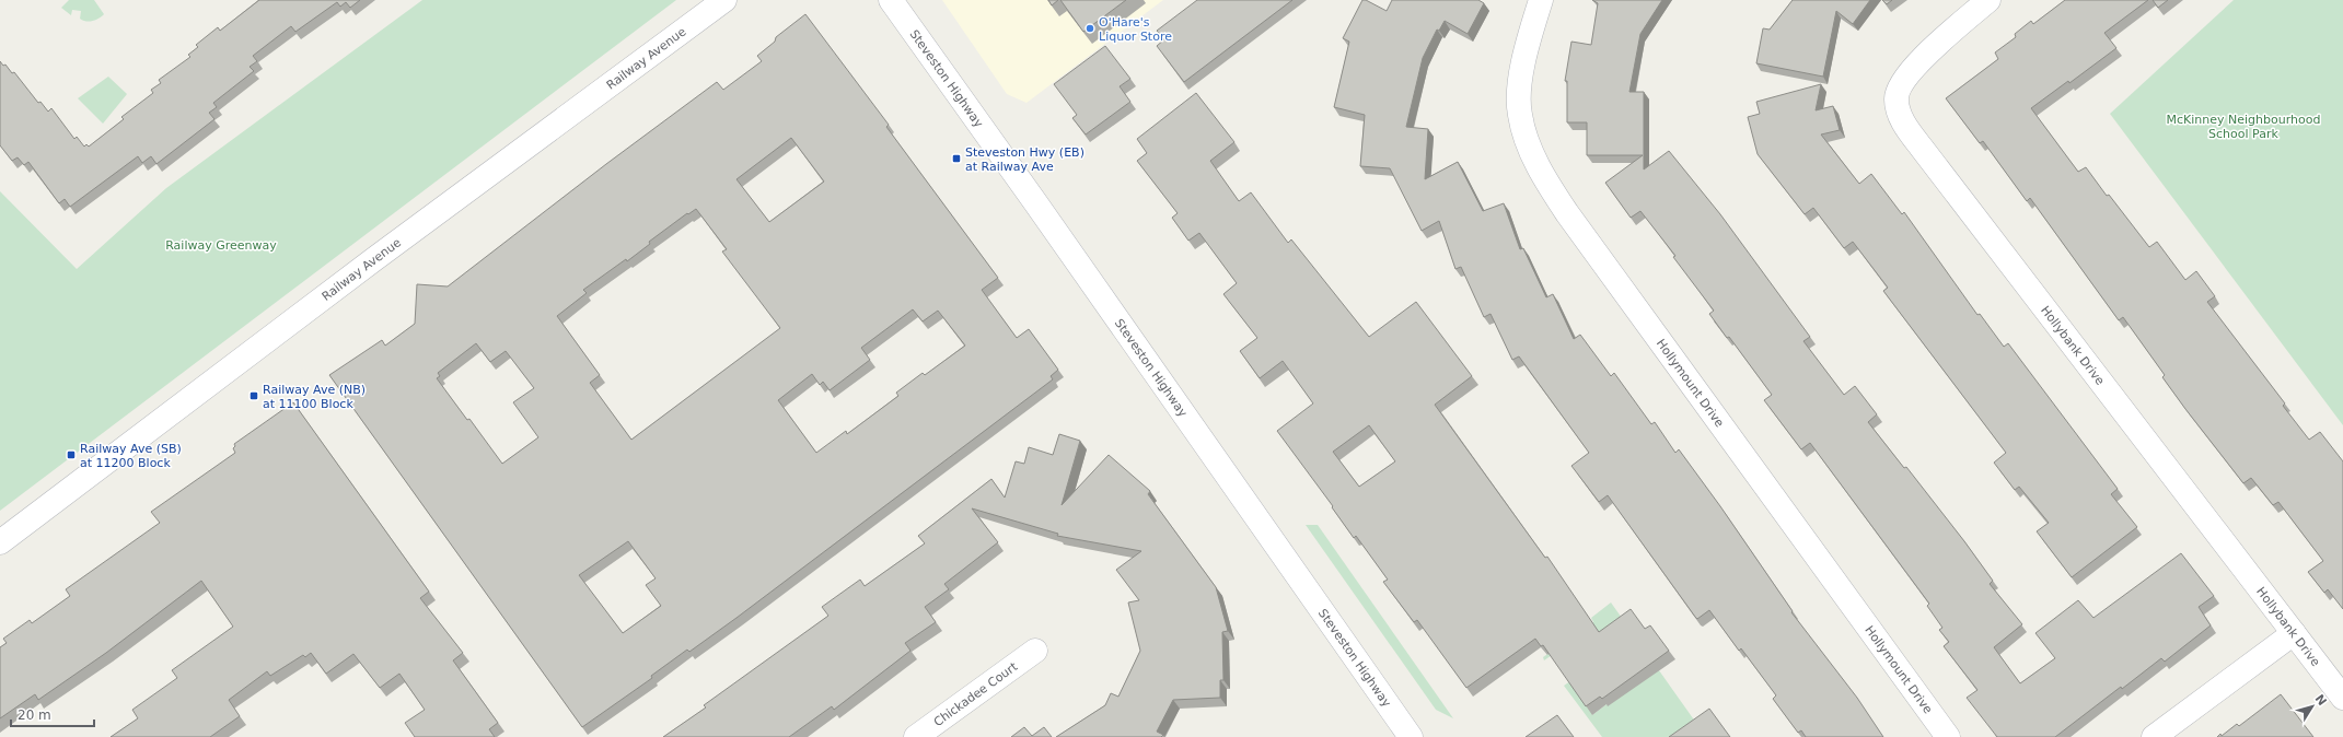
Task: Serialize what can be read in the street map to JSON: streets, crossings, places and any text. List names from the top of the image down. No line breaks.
{"streets":{"street":["Railway Avenue","Steveston Highway","Hollybank Drive","Hollymount Drive","Chickadee Court"]},"parks":["McKinney Neighbourhood School Park","Railway Greenway"],"places":{"other":["O'Hare's Liquor Store"],"transit":["Steveston Hwy (EB) at Railway Ave","Railway Ave (NB) at 11100 Block","Railway Ave (SB) at 11200 Block"]},"scale_bar":"20 m","north":"top right"}
